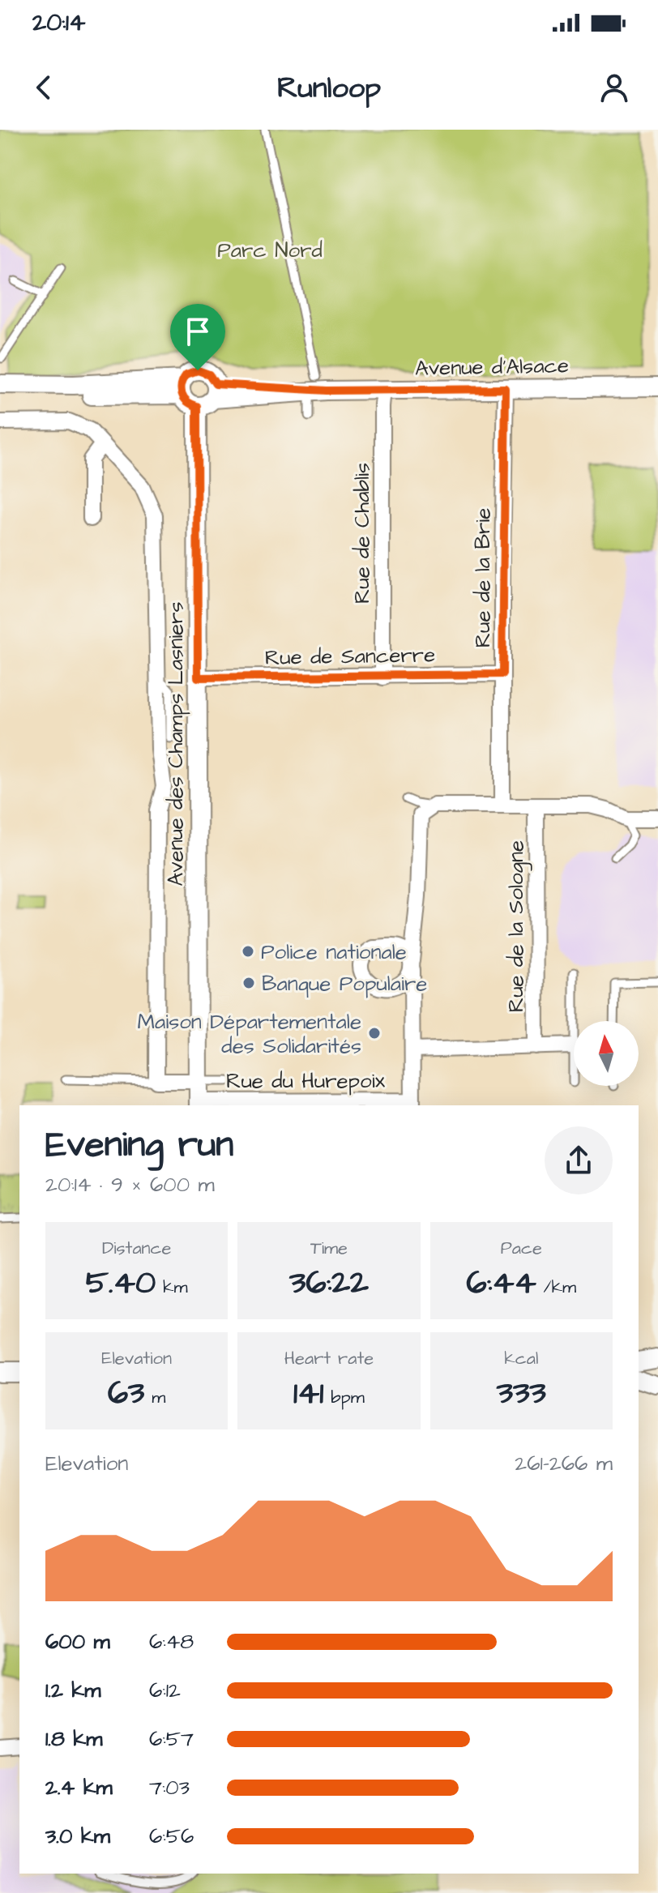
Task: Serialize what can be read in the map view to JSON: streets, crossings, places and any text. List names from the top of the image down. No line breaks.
{"streets":{"street":["Avenue d'Alsace","Rue de Chablis","Rue de la Brie","Rue de Sancerre","Avenue des Champs Lasniers","Rue de la Sologne","Rue du Hurepoix"]},"crossings":[["Avenue d'Alsace","Rue de Chablis"],["Avenue d'Alsace","Rue de la Brie"],["Avenue d'Alsace","Avenue des Champs Lasniers"],["Rue de Chablis","Rue de Sancerre"],["Rue de la Brie","Rue de Sancerre"],["Rue de Sancerre","Avenue des Champs Lasniers"],["Avenue des Champs Lasniers","Rue du Hurepoix"]],"parks":["Parc Nord"],"places":["Police nationale","Banque Populaire","Maison Départementale des Solidarités"],"north":"top","page":{"status":"20:14","header":"Runloop","heading":["Evening run","20:14 · 9 × 600 m"],"stats":[["Distance","5.40 km"],["Time","36:22"],["Pace","6:44 /km"],["Elevation","63 m"],["Heart rate","141 bpm"],["kcal","333"]],"chart":["Elevation","261–266 m"],"list":[{"name":"600 m","note":"6:48"},{"name":"1.2 km","note":"6:12"},{"name":"1.8 km","note":"6:57"},{"name":"2.4 km","note":"7:03"},{"name":"3.0 km","note":"6:56"}]}}
